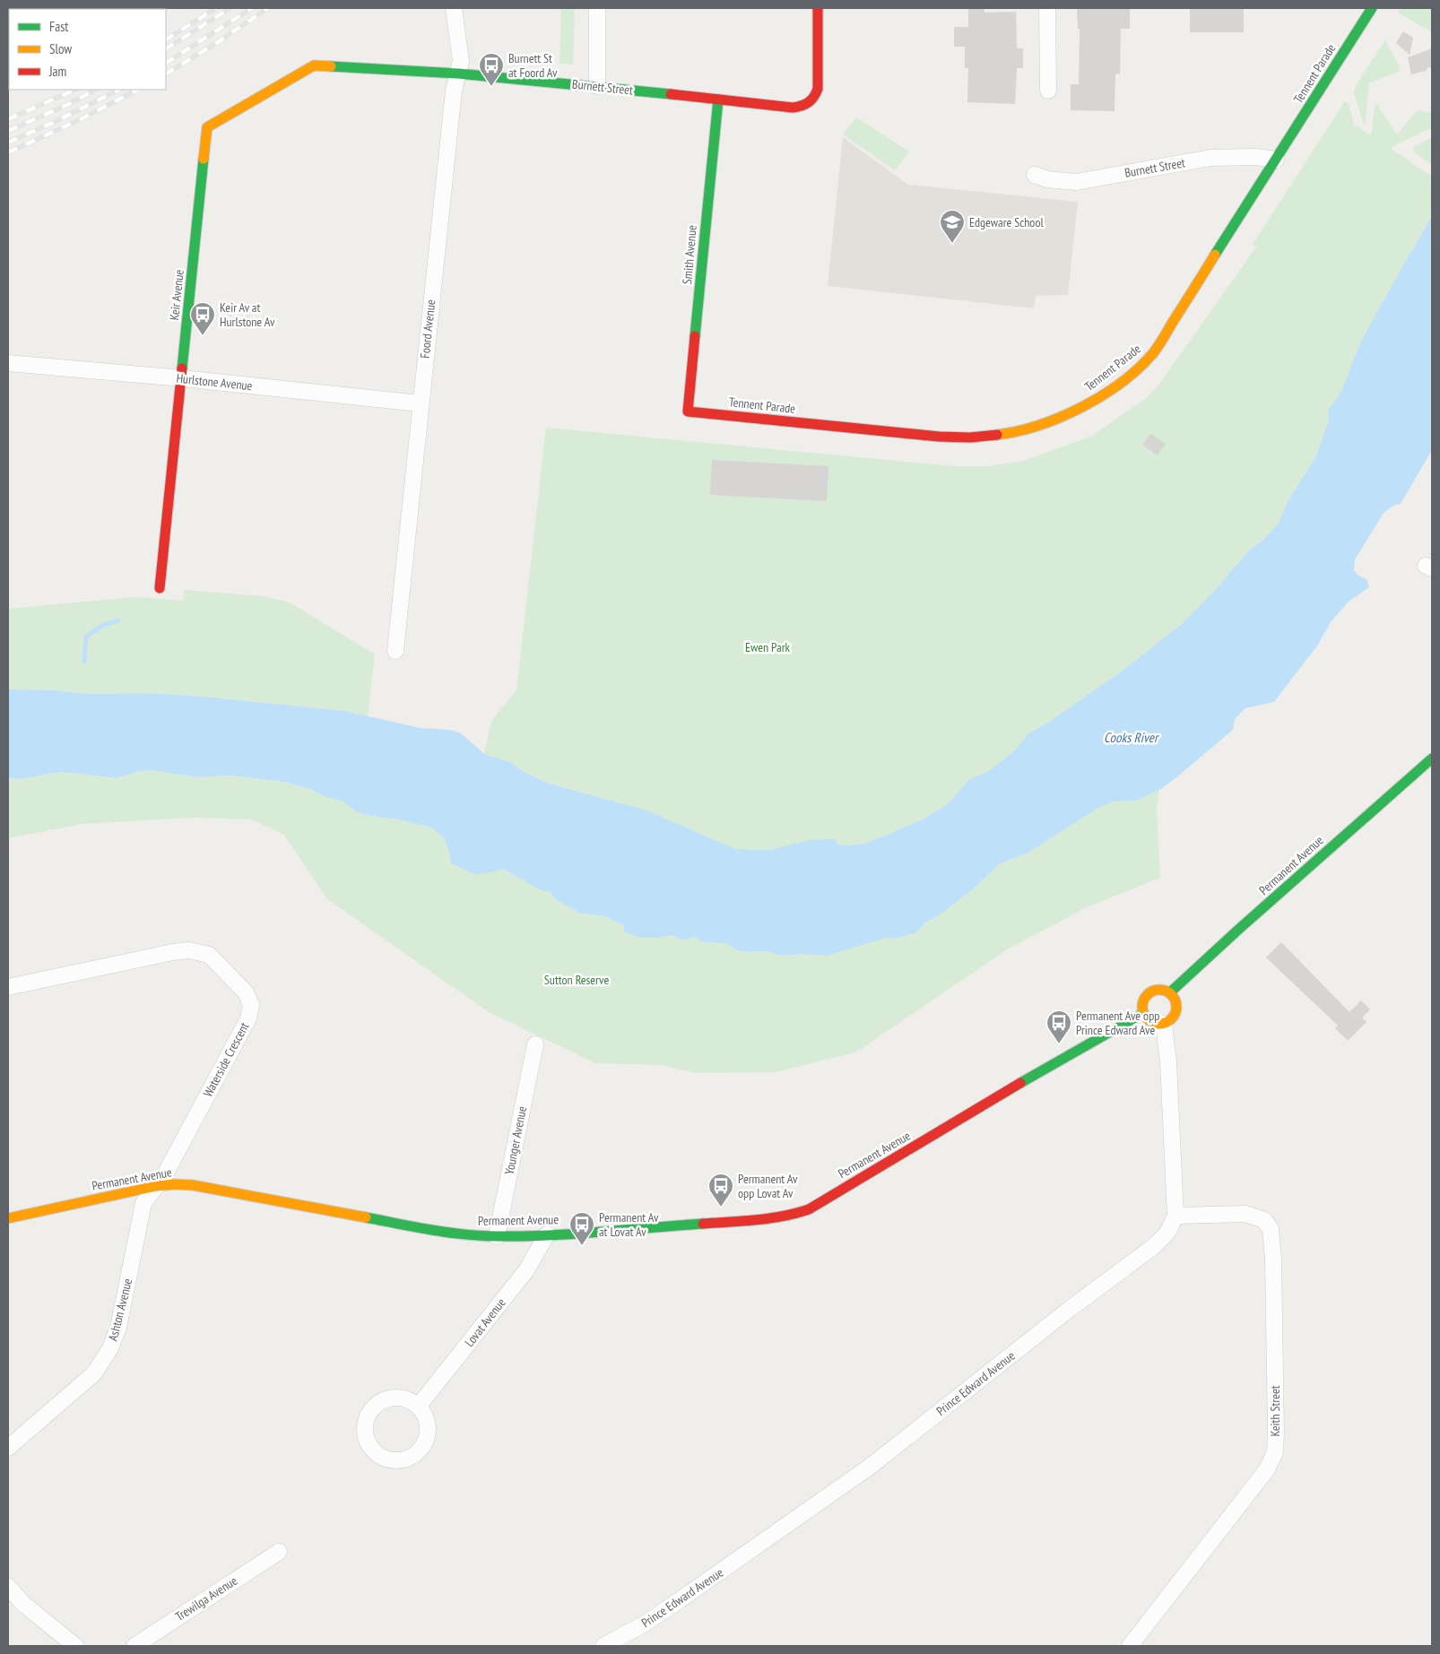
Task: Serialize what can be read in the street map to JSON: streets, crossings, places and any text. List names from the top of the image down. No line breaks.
{"streets":{"street":["Tennent Parade","Burnett Street","Smith Avenue","Keir Avenue","Foord Avenue","Hurlstone Avenue","Permanent Avenue","Waterside Crescent","Younger Avenue","Ashton Avenue","Lovat Avenue","Prince Edward Avenue","Keith Street","Trewilga Avenue"]},"crossings":[["Tennent Parade","Burnett Street"],["Tennent Parade","Smith Avenue"],["Burnett Street","Smith Avenue"],["Burnett Street","Keir Avenue"],["Burnett Street","Foord Avenue"],["Keir Avenue","Hurlstone Avenue"],["Foord Avenue","Hurlstone Avenue"],["Permanent Avenue","Waterside Crescent"],["Permanent Avenue","Younger Avenue"],["Permanent Avenue","Ashton Avenue"],["Permanent Avenue","Lovat Avenue"],["Waterside Crescent","Ashton Avenue"],["Prince Edward Avenue","Keith Street"]],"water":["Cooks River"],"parks":["Ewen Park","Sutton Reserve"],"places":{"bus stop":["Burnett St at Foord Av","Keir Av at Hurlstone Av","Permanent Ave opp Prince Edward Ave","Permanent Av opp Lovat Av","Permanent Av at Lovat Av"],"school or university":["Edgeware School"]},"legend":["Fast","Slow","Jam"]}
